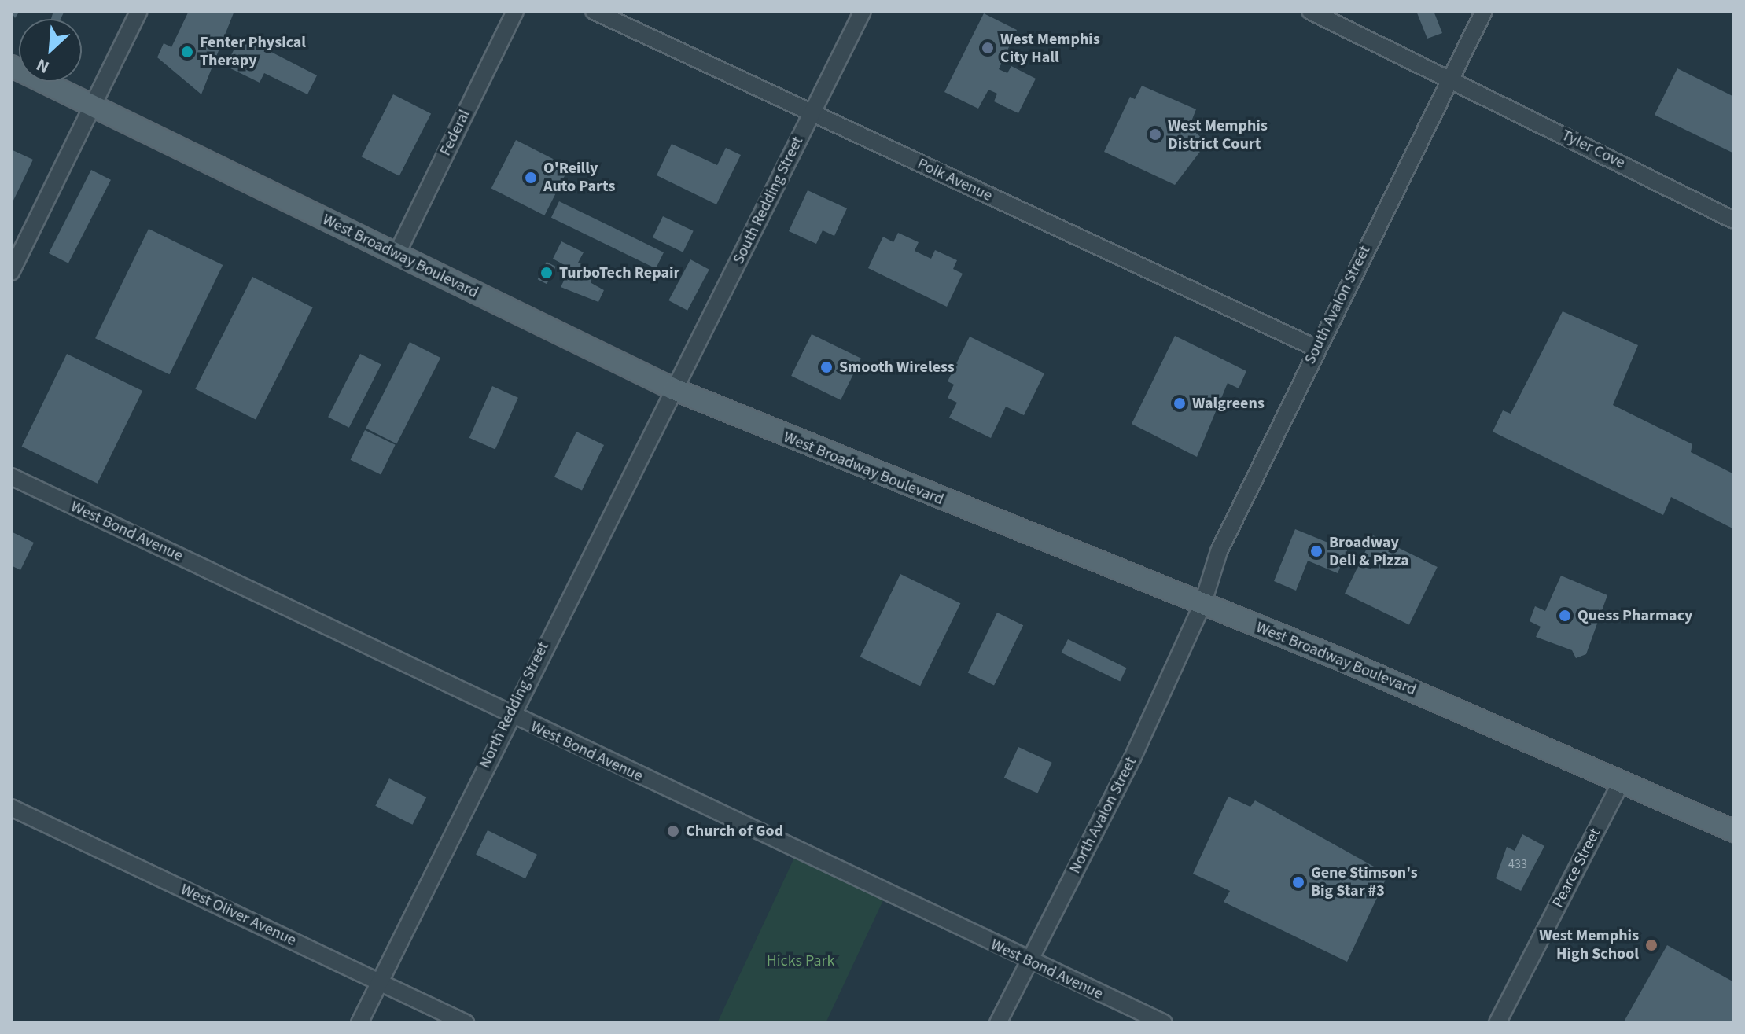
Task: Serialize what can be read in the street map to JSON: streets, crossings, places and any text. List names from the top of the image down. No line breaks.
{"streets":{"main road":["West Broadway Boulevard"],"street":["Federal","Tyler Cove","Polk Avenue","South Redding Street","South Avalon Street","West Bond Avenue","North Redding Street","North Avalon Street","Pearce Street","West Oliver Avenue"]},"crossings":[["Federal","West Broadway Boulevard"],["Tyler Cove","South Avalon Street"],["Polk Avenue","South Redding Street"],["Polk Avenue","South Avalon Street"],["South Redding Street","West Broadway Boulevard"],["South Redding Street","North Redding Street"],["West Broadway Boulevard","South Avalon Street"],["West Broadway Boulevard","North Redding Street"],["West Broadway Boulevard","North Avalon Street"],["West Broadway Boulevard","Pearce Street"],["South Avalon Street","North Avalon Street"],["West Bond Avenue","North Redding Street"],["West Bond Avenue","North Avalon Street"],["North Redding Street","West Oliver Avenue"]],"parks":["Hicks Park"],"places":["West Memphis City Hall","Fenter Physical Therapy","West Memphis District Court","O'Reilly Auto Parts","TurboTech Repair","Smooth Wireless","Walgreens","Broadway Deli & Pizza","Quess Pharmacy","Church of God","Gene Stimson's Big Star #3","West Memphis High School"],"house_numbers":["433"],"north":"bottom left"}
